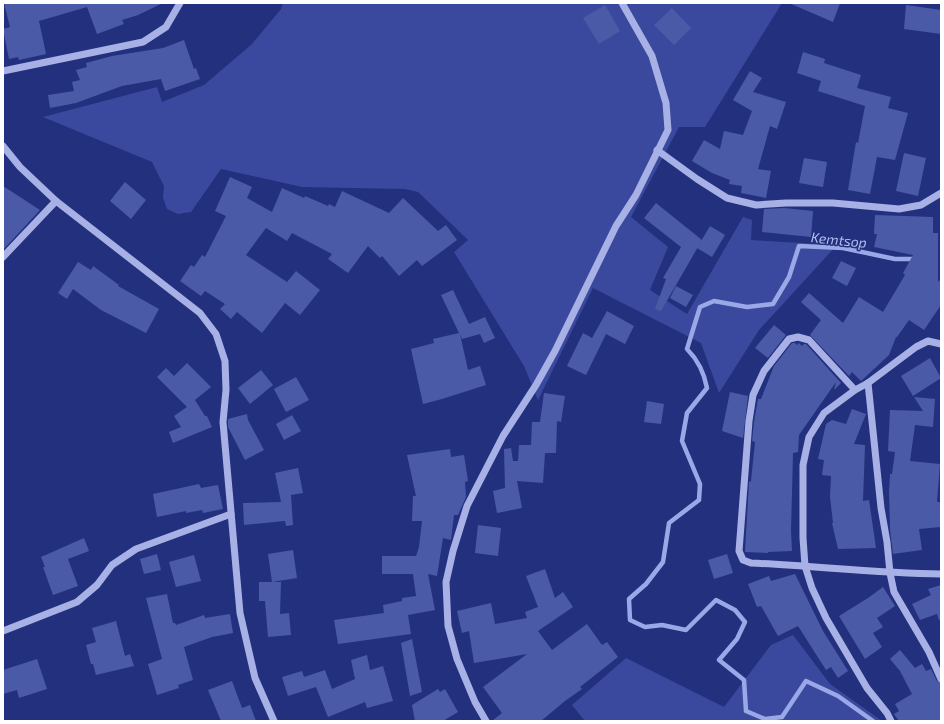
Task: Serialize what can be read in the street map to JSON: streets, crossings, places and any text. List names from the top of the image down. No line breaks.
{"water":["Kemtsop"]}
